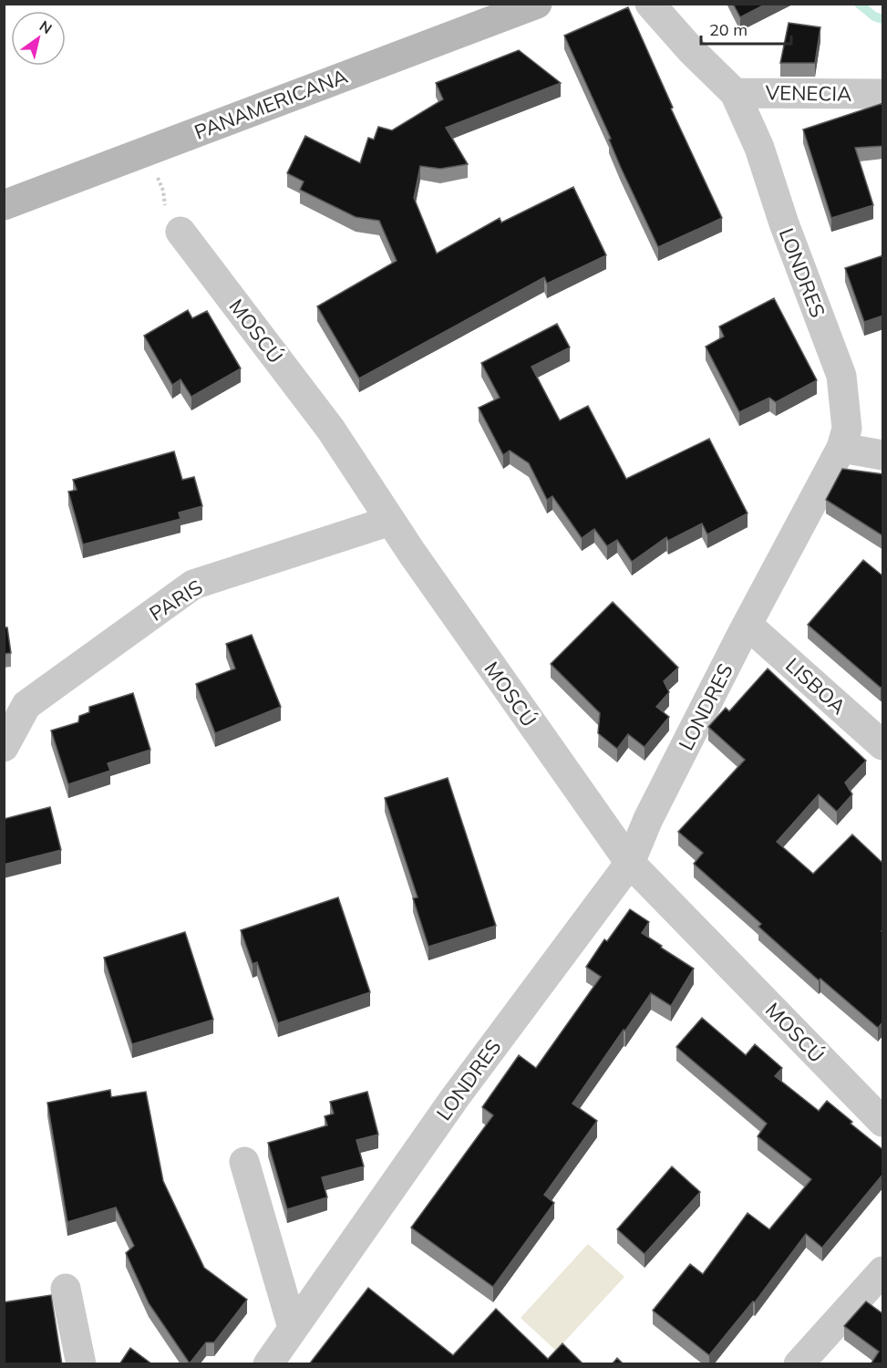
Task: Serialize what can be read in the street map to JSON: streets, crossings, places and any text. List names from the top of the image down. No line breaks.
{"streets":{"main road":["PANAMERICANA"],"street":["VENECIA","LONDRES","MOSCÚ","PARIS","LISBOA"]},"crossings":[["VENECIA","LONDRES"],["LONDRES","MOSCÚ"],["LONDRES","LISBOA"],["MOSCÚ","PARIS"]],"scale_bar":"20 m","north":"top right"}
